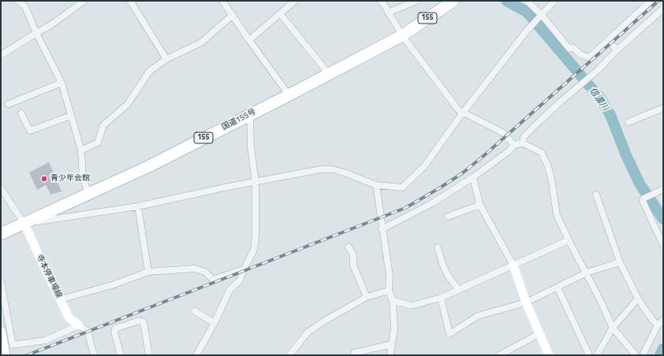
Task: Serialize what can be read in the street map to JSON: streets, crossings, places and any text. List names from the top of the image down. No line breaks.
{"streets":{"highway":["155","国道155号"],"main road":["寺本停車場線"]},"crossings":[["国道155号","寺本停車場線"]],"water":["信濃川"],"places":["青少年会館"]}
